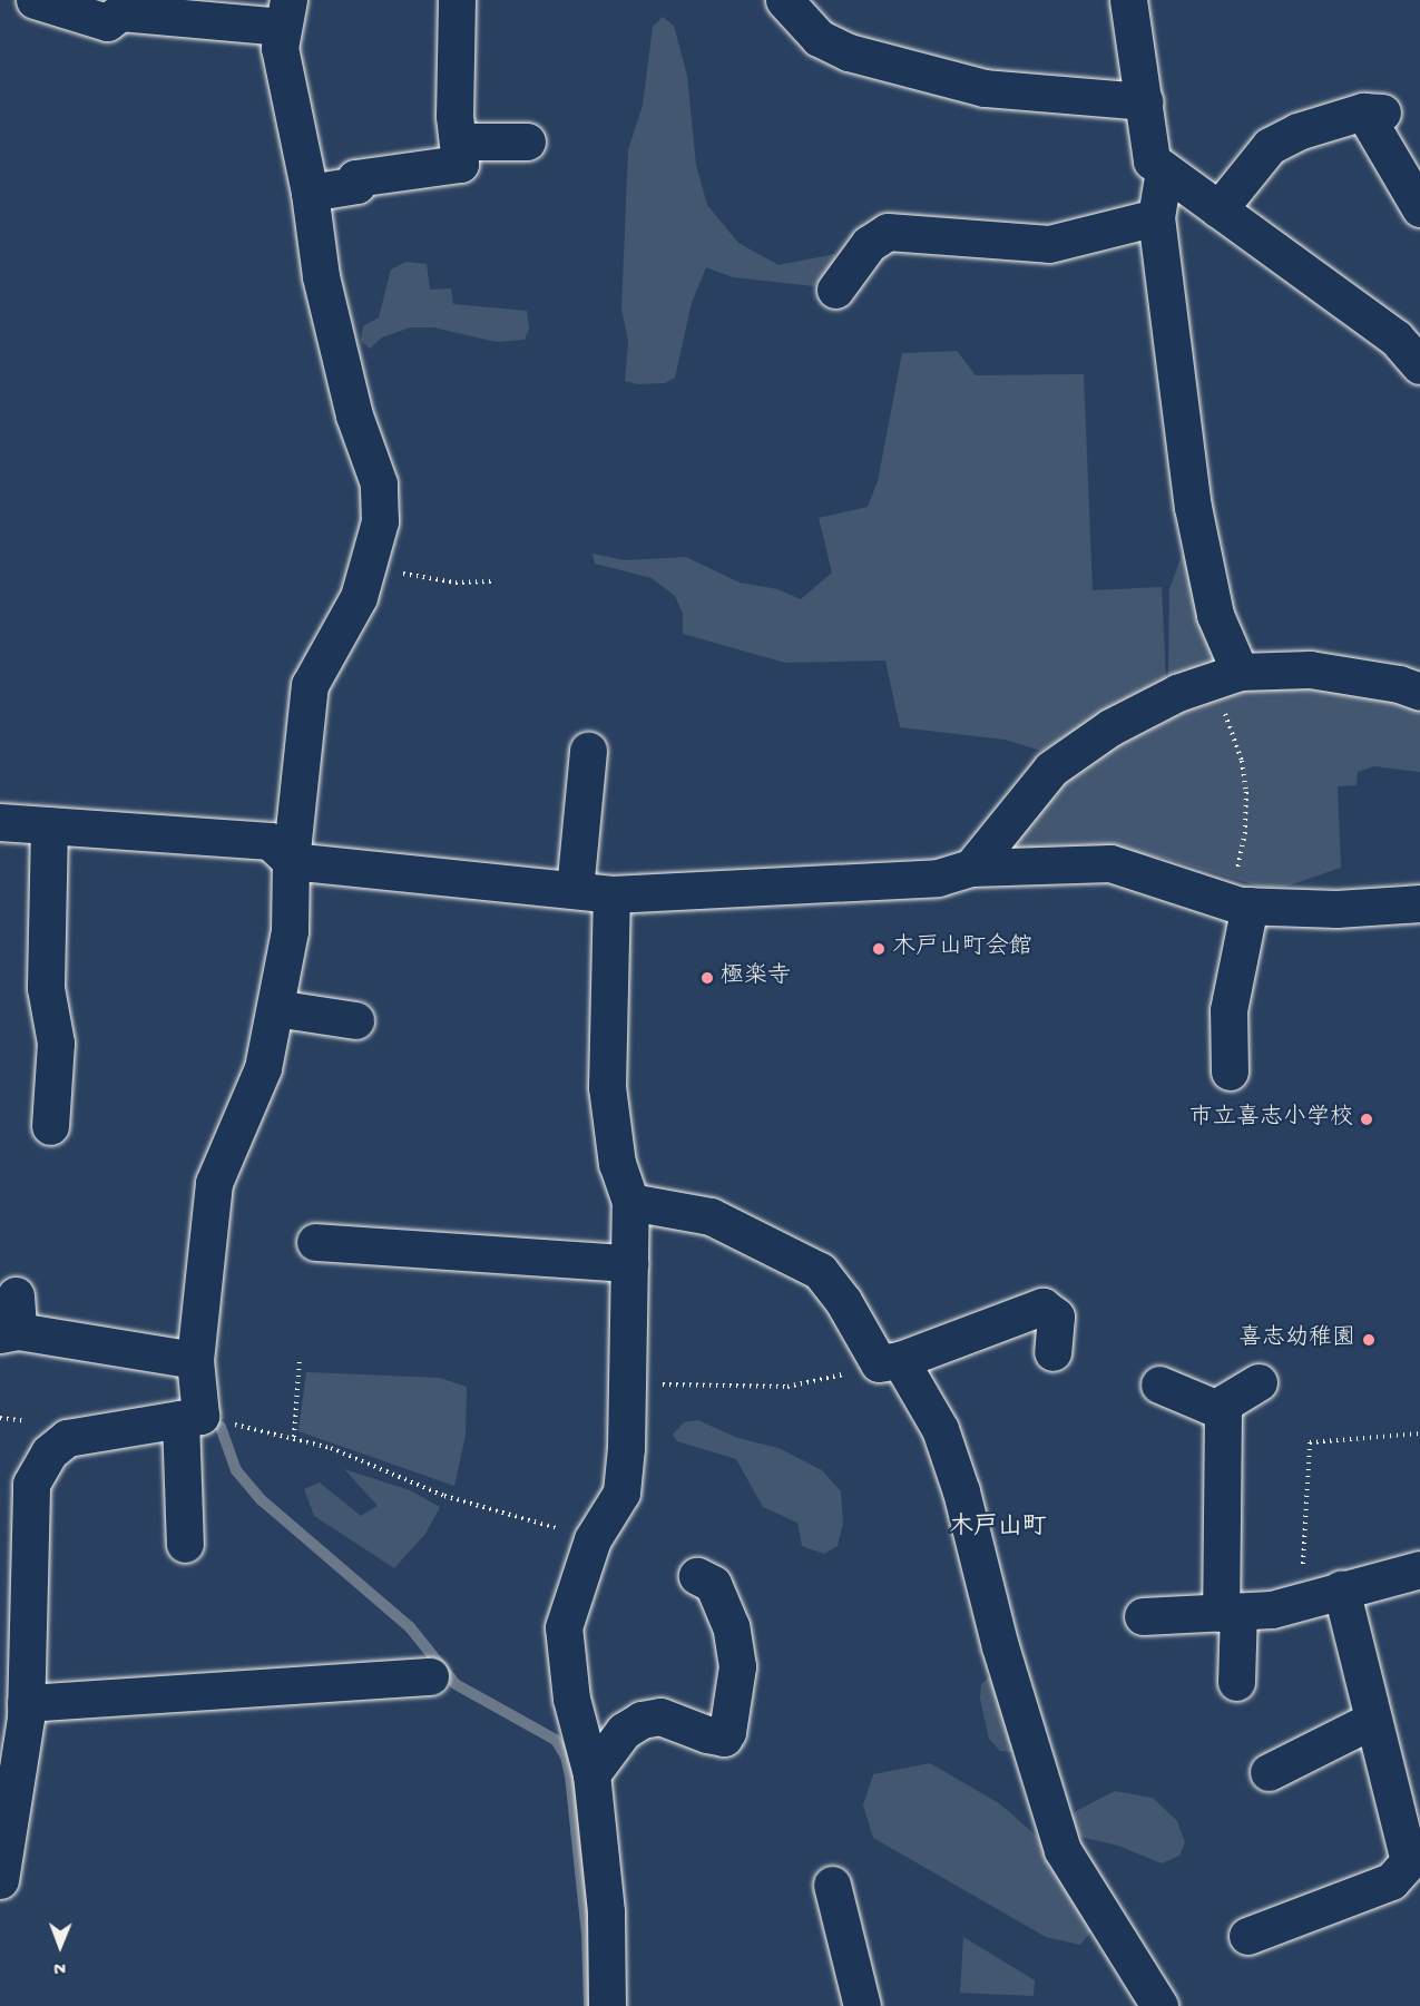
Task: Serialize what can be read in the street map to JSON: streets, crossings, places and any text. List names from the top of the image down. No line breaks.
{"districts":["木戸山町"],"places":["木戸山町会館","極楽寺","市立喜志小学校","喜志幼稚園"],"north":"bottom"}
